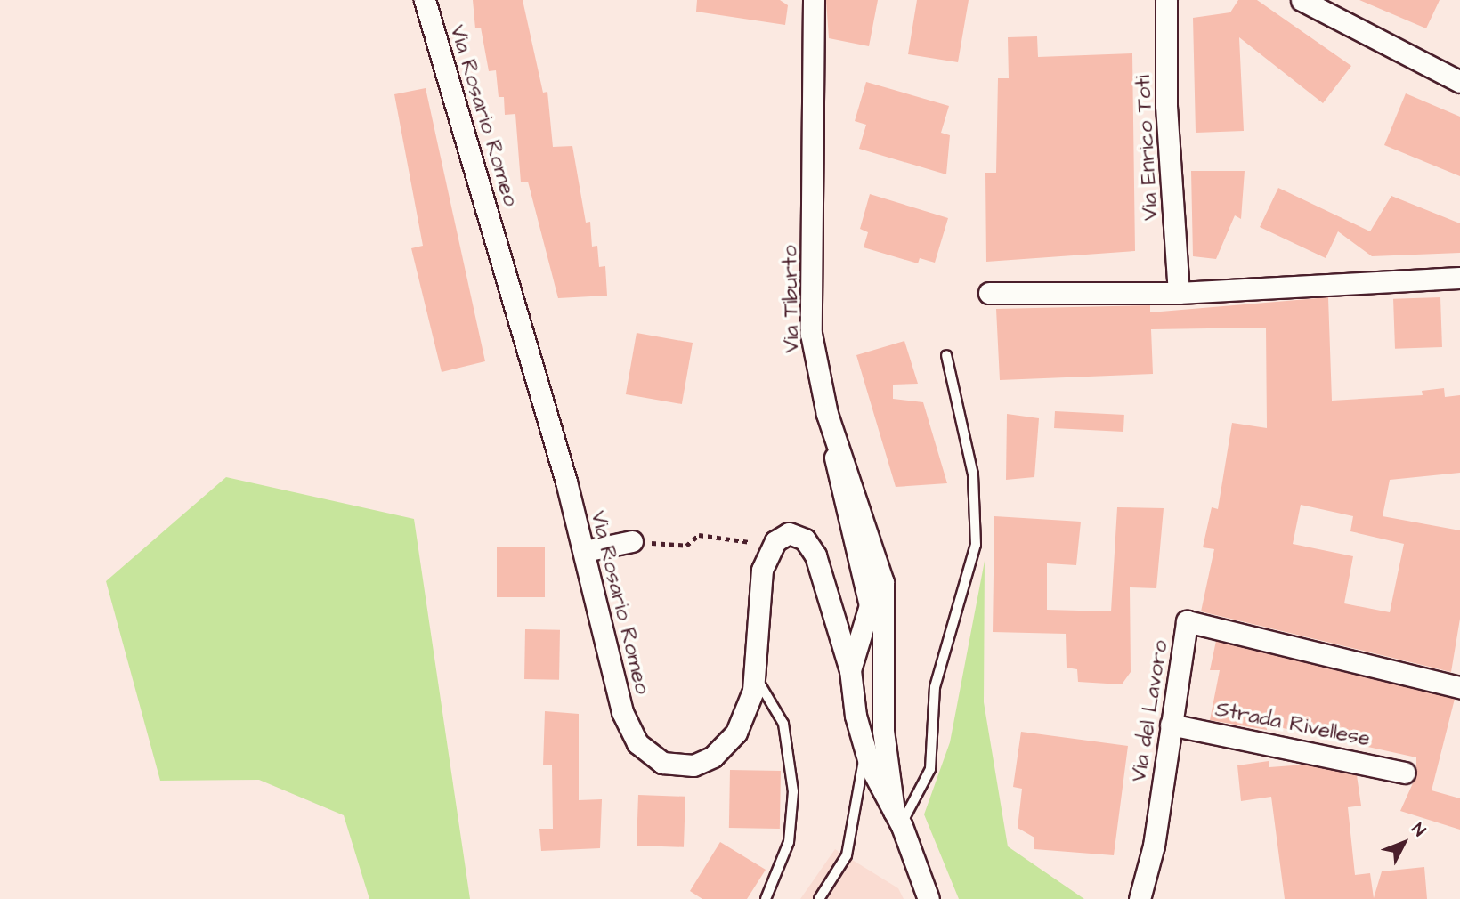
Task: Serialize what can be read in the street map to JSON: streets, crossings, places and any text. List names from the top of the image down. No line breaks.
{"streets":{"street":["Via Rosario Romeo","Via Enrico Toti","Via Tiburto","Via del Lavoro","Strada Rivellese"]},"crossings":[["Via del Lavoro","Strada Rivellese"]],"north":"top right"}
